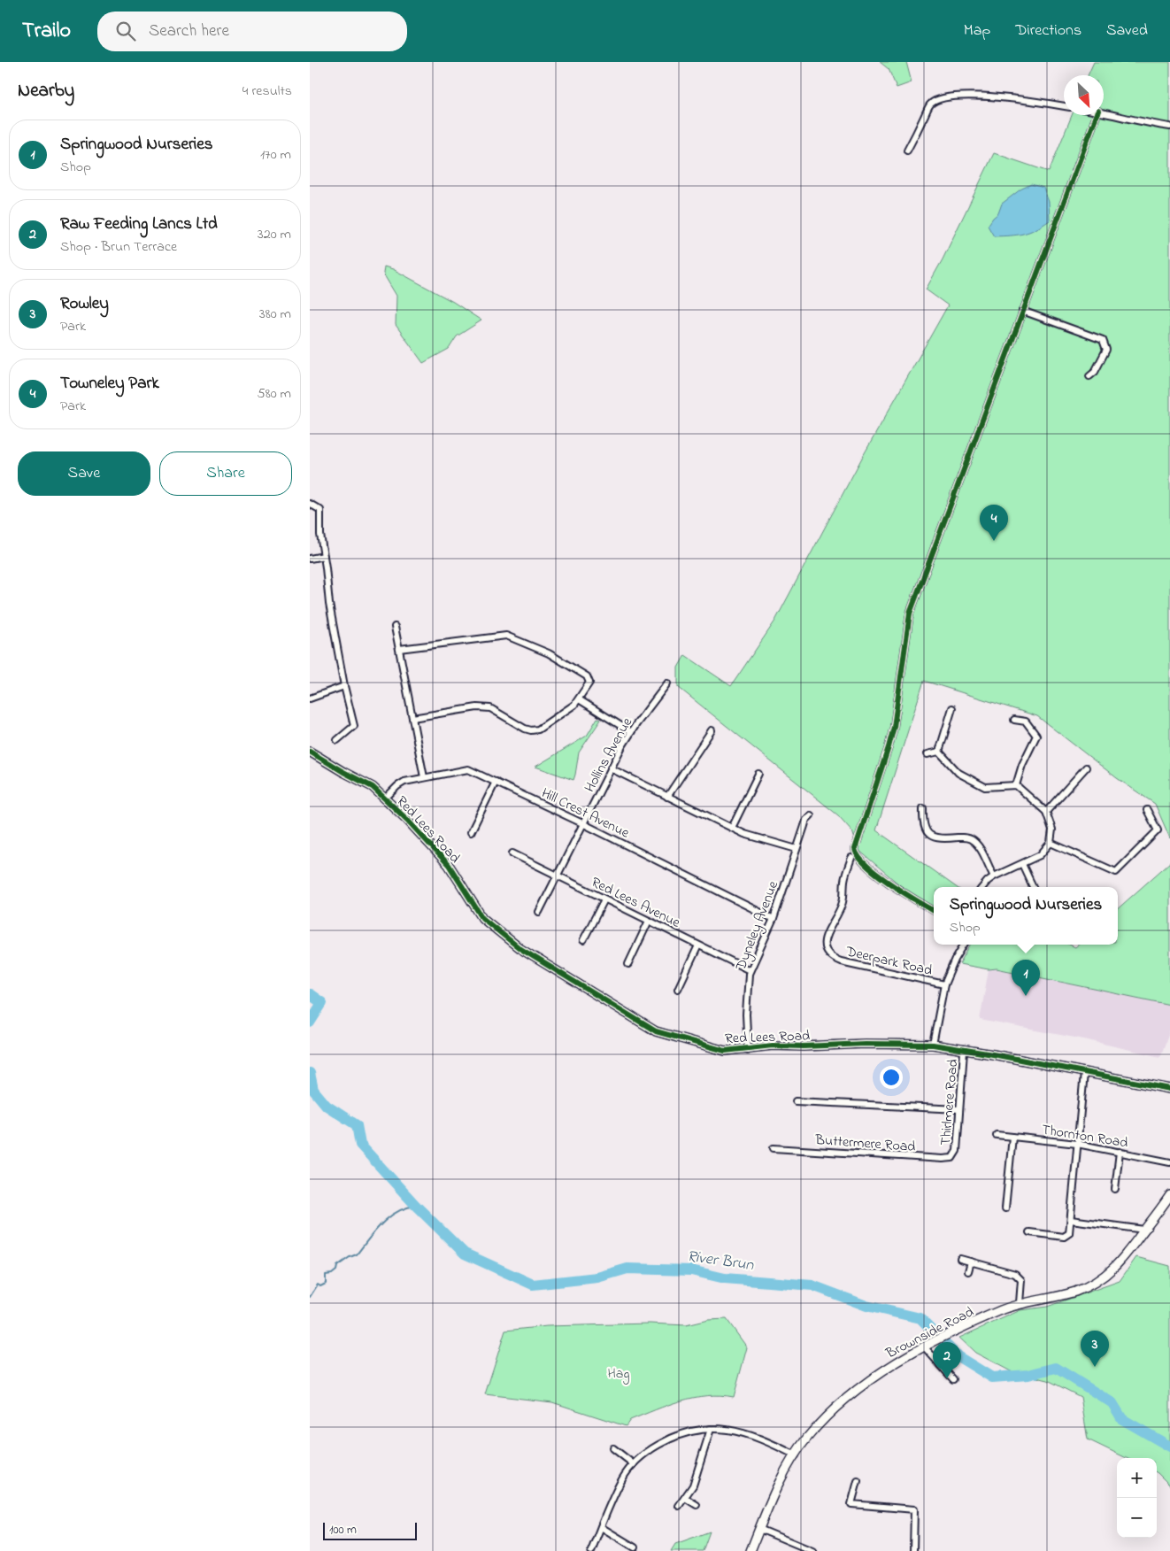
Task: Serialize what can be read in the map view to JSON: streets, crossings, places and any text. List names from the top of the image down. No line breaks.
{"streets":{"street":["Hollins Avenue","Hill Crest Avenue","Red Lees Road","Red Lees Avenue","Dyneley Avenue","Deerpark Road","Thirlmere Road","Thornton Road","Buttermere Road","Brownside Road"]},"crossings":[["Hollins Avenue","Hill Crest Avenue"],["Hollins Avenue","Red Lees Avenue"],["Hill Crest Avenue","Red Lees Road"],["Hill Crest Avenue","Dyneley Avenue"],["Red Lees Road","Dyneley Avenue"],["Red Lees Road","Thirlmere Road"],["Red Lees Avenue","Dyneley Avenue"],["Thirlmere Road","Buttermere Road"]],"water":["River Brun"],"parks":["Hag"],"scale_bar":"100 m","north":"bottom right","page":{"header":"Trailo","search":"Search here","nav":["Map","Directions","Saved"],"heading":["Nearby","4 results"],"list":[{"mark":"1","name":"Springwood Nurseries","note":"Shop","value":"170 m"},{"mark":"2","name":"Raw Feeding Lancs Ltd","note":"Shop · Brun Terrace","value":"320 m"},{"mark":"3","name":"Rowley","note":"Park","value":"380 m"},{"mark":"4","name":"Towneley Park","note":"Park","value":"580 m"}],"buttons":["Save","Share"],"pins":["4","1","3","2"],"popup":["Springwood Nurseries","Shop"],"map_buttons":["+","−"],"scale":"100 m"}}
